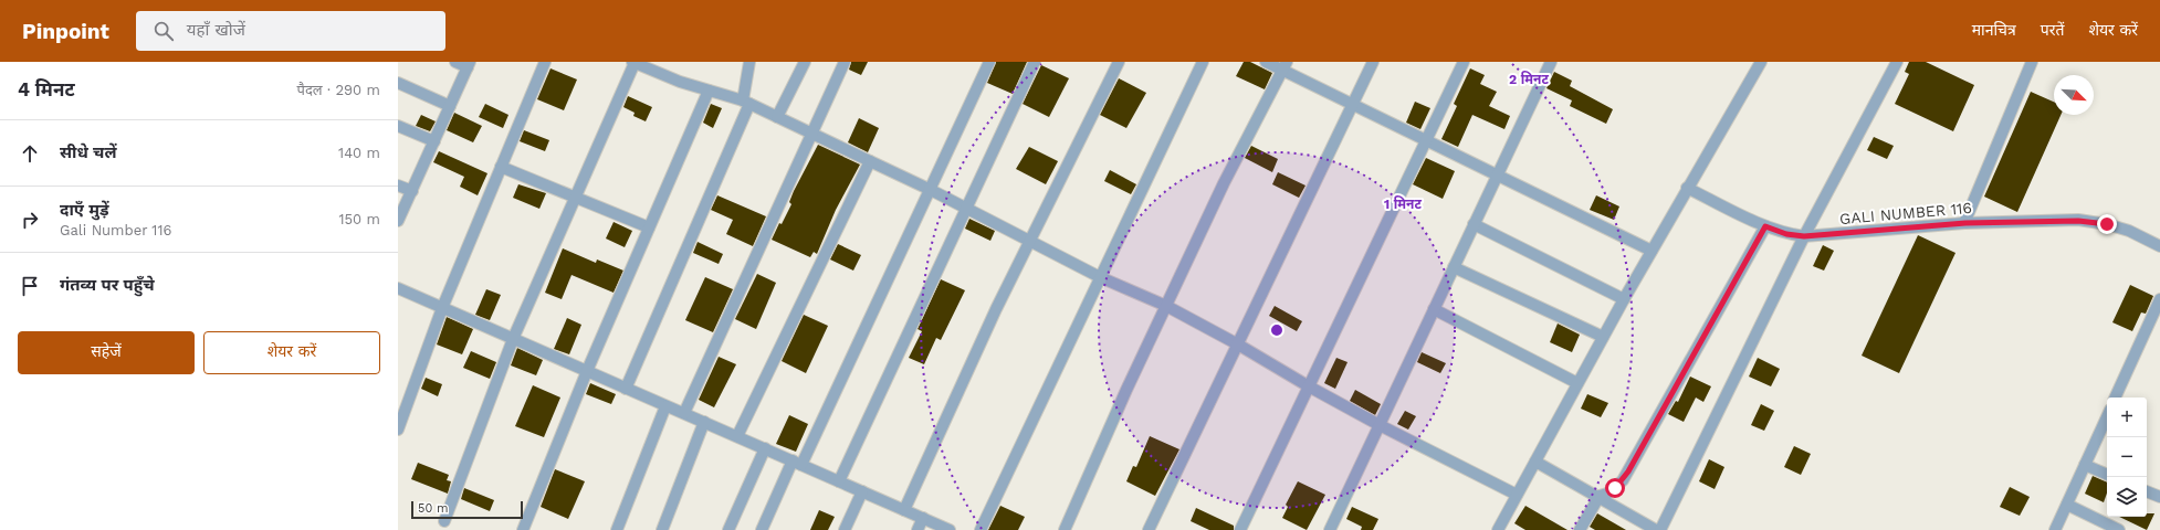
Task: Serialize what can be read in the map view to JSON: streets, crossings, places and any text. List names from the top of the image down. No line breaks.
{"streets":{"street":["GALI NUMBER 116"]},"scale_bar":"50 m","north":"bottom right","page":{"header":"Pinpoint","search":"यहाँ खोजें","nav":["मानचित्र","परतें","शेयर करें"],"heading":["4 मिनट","पैदल · 290 m"],"list":[["सीधे चलें","140 m"],["दाएँ मुड़ें","Gali Number 116","150 m"],"गंतव्य पर पहुँचे"],"buttons":["सहेजें","शेयर करें"],"map_buttons":["+","−"],"scale":"50 m"},"rings":["2 मिनट","1 मिनट"]}
